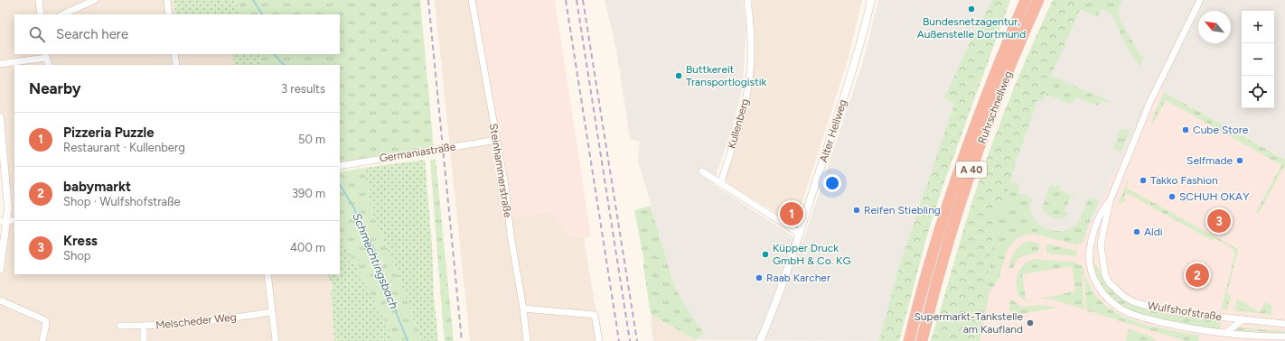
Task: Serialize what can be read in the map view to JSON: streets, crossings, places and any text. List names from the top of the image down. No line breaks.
{"streets":{"highway":["Ruhrschnellweg","A 40"],"street":["Kullenberg","Alter Hellweg","Germaniastraße","Steinhammerstraße","Wulfshofstraße","Melscheder Weg"]},"crossings":[["Germaniastraße","Steinhammerstraße"]],"water":["Schmechtingsbach"],"places":["Bundesnetzagentur, Außenstelle Dortmund","Buttkereit Transportlogistik","Cube Store","Selfmade","Takko Fashion","SCHUH OKAY","Reifen Stiebling","Aldi","Küpper Druck GmbH & Co. KG","Raab Karcher","Supermarkt-Tankstelle am Kaufland"],"north":"top left","page":{"map_buttons":["+","−"],"search":"Search here","heading":["Nearby","3 results"],"list":[{"mark":"1","name":"Pizzeria Puzzle","note":"Restaurant · Kullenberg","value":"50 m"},{"mark":"2","name":"babymarkt","note":"Shop · Wulfshofstraße","value":"390 m"},{"mark":"3","name":"Kress","note":"Shop","value":"400 m"}],"pins":["1","3","2"]}}
